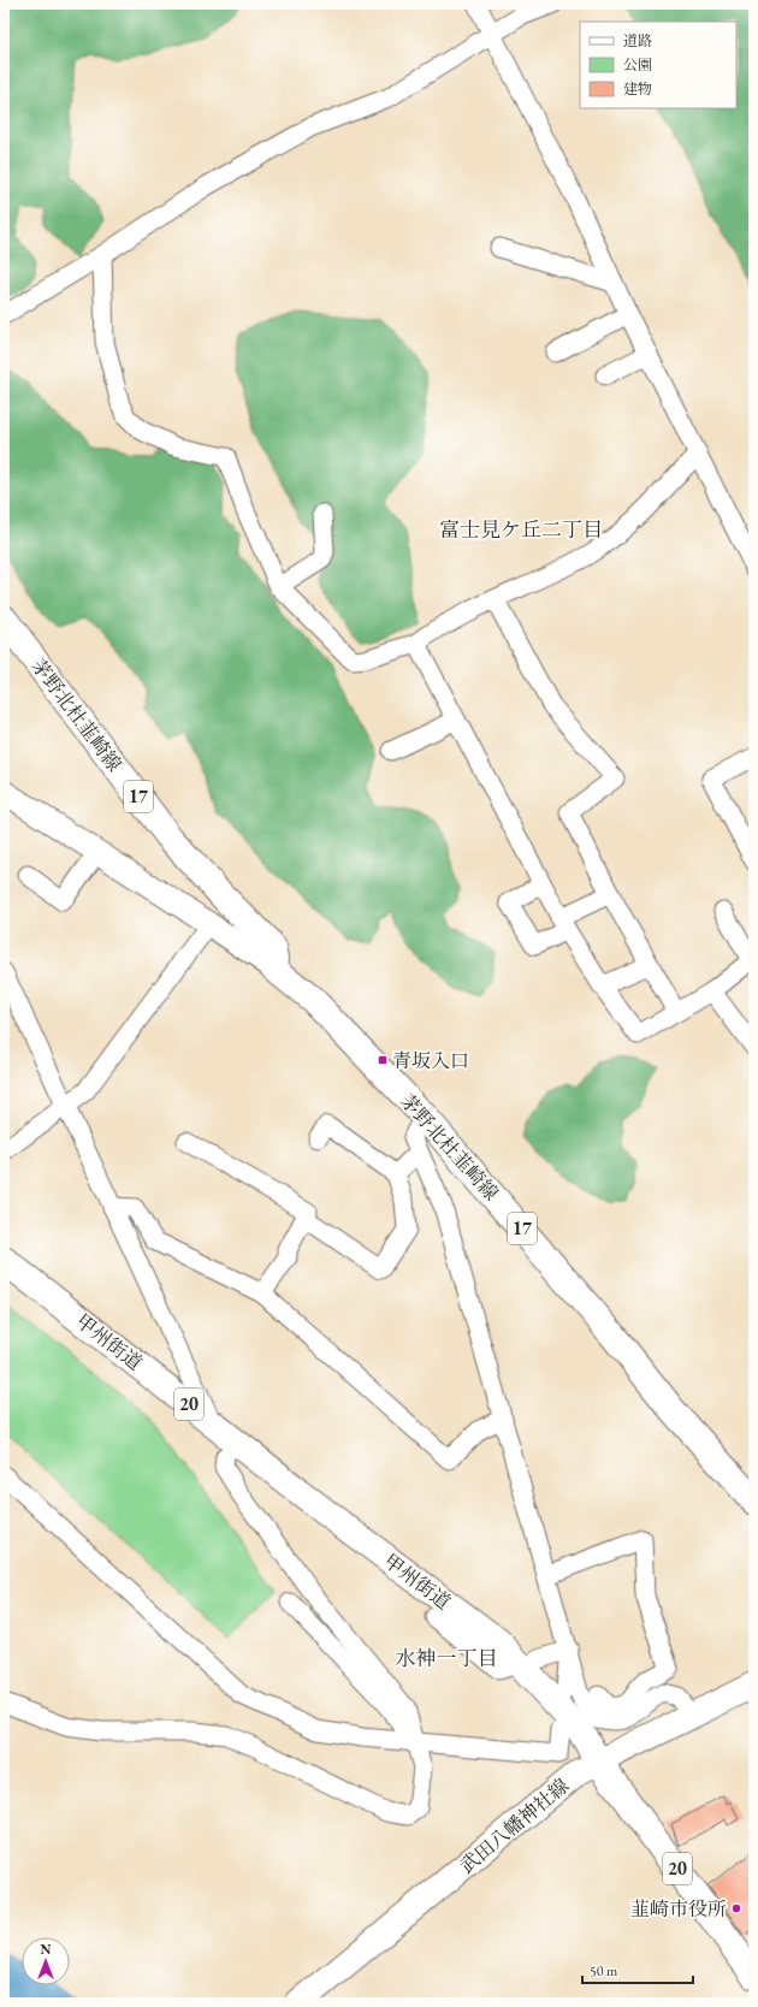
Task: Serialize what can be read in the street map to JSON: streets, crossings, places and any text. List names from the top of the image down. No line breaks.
{"streets":{"main road":["茅野北杜韮崎線","17","甲州街道","20","武田八幡神社線"]},"crossings":[["甲州街道","武田八幡神社線"]],"districts":["富士見ケ丘二丁目","水神一丁目"],"places":{"transit":["青坂入口"],"other":["韮崎市役所"]},"legend":["道路","公園","建物"],"scale_bar":"50 m","north":"top"}
